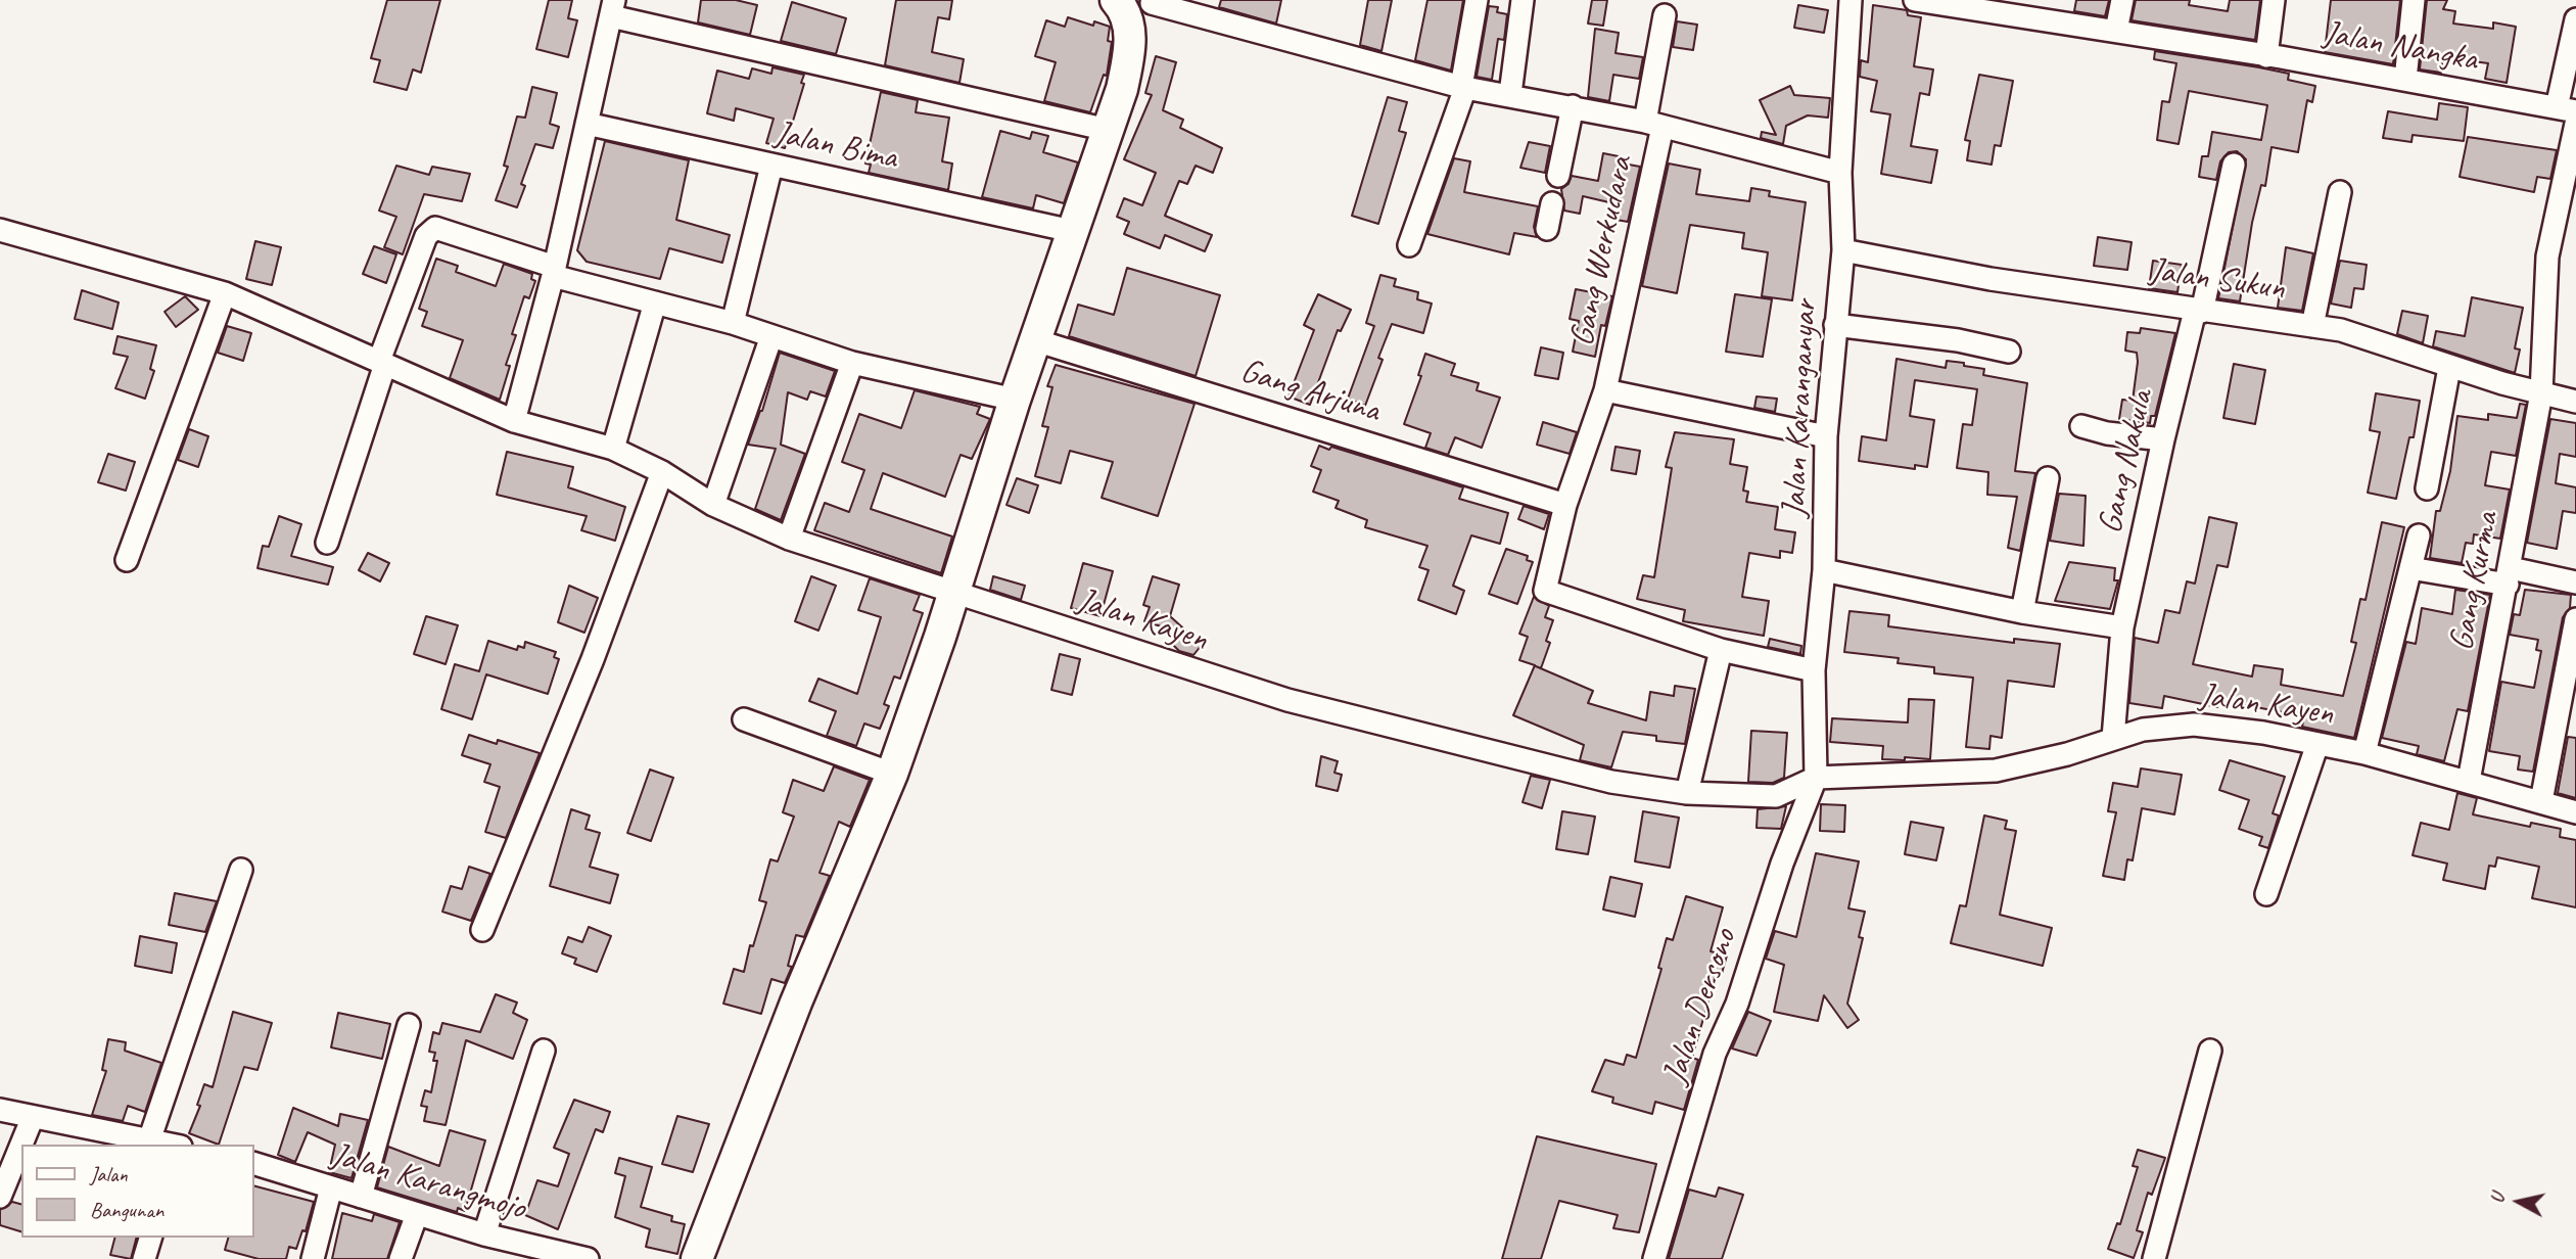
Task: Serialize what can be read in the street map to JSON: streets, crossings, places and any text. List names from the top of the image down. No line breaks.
{"streets":{"street":["Jalan Nangka","Jalan Bima","Gang Werkudara","Jalan Sukun","Gang Arjuna","Jalan Karanganyar","Gang Nakula","Gang Kurma","Jalan Kayen","Jalan Dersono","Jalan Karangmojo"]},"crossings":[["Jalan Sukun","Jalan Karanganyar"],["Jalan Sukun","Gang Nakula"],["Jalan Sukun","Gang Kurma"],["Jalan Karanganyar","Jalan Kayen"],["Jalan Karanganyar","Jalan Dersono"],["Gang Nakula","Jalan Kayen"],["Gang Kurma","Jalan Kayen"],["Jalan Kayen","Jalan Dersono"]],"legend":["Jalan","Bangunan"],"north":"left"}
